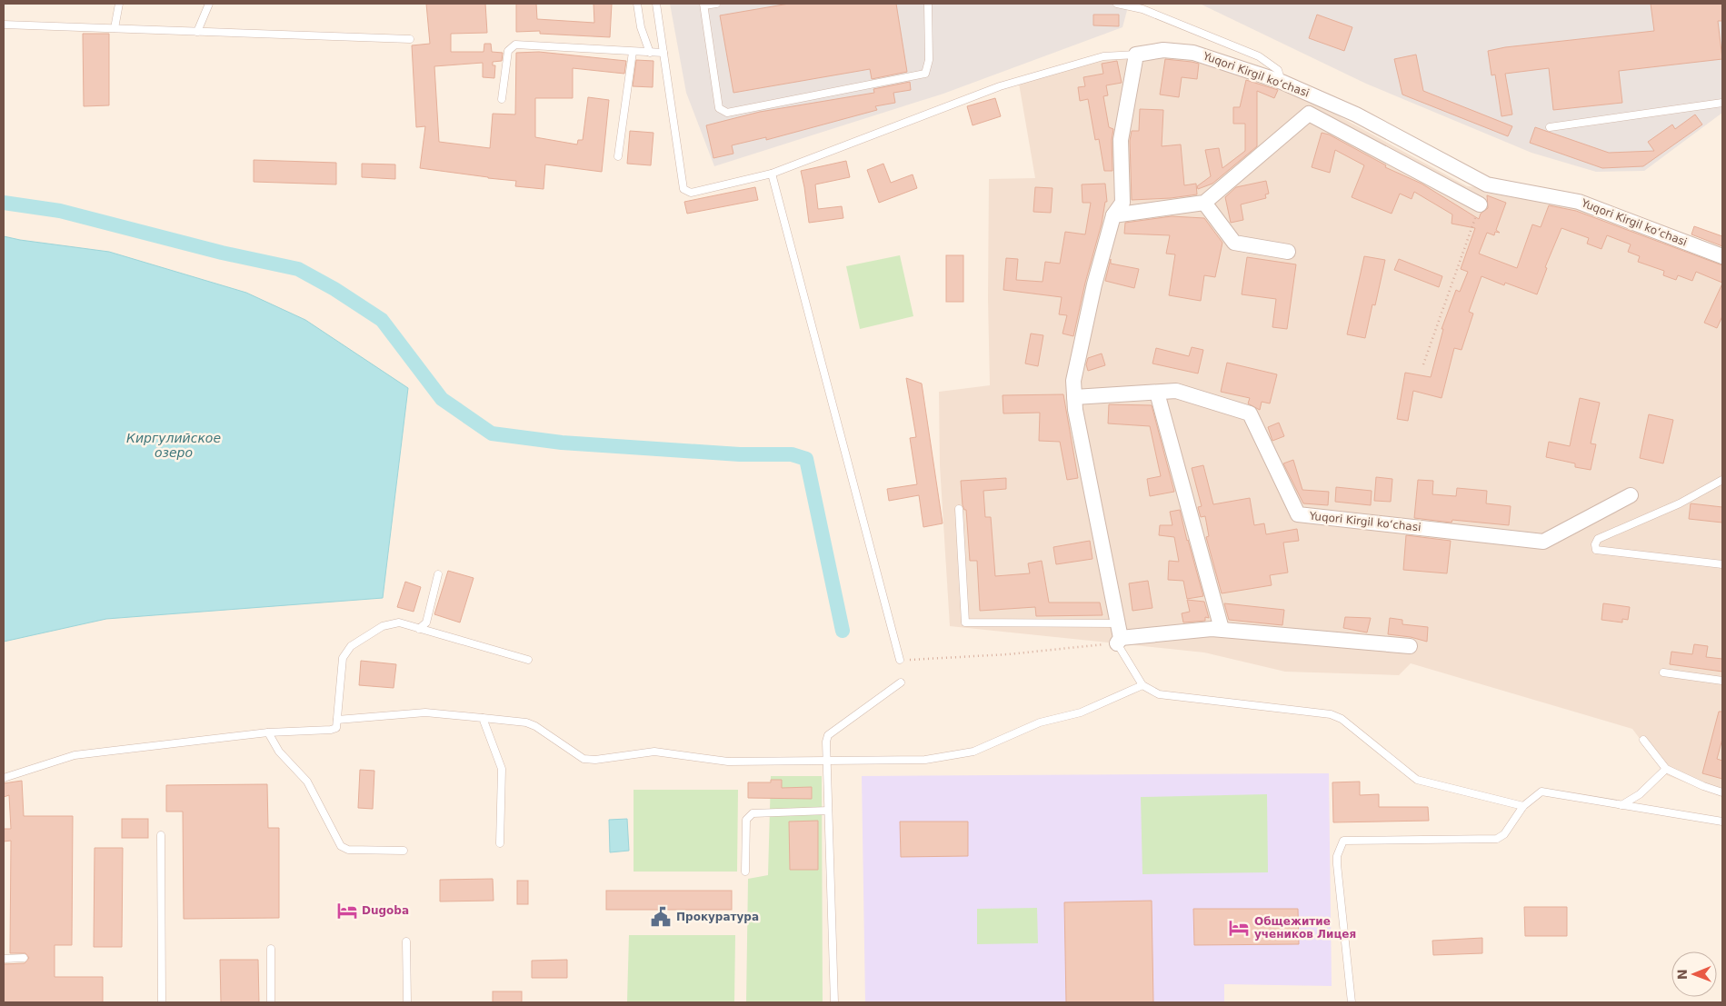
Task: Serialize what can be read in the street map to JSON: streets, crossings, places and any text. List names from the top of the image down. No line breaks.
{"streets":{"street":["Yuqori Kirgil koʻchasi"]},"water":["Киргулийское озеро"],"places":{"hotel":["Dugoba","Общежитие учеников Лицея"],"public building":["Прокуратура"]},"north":"left"}
